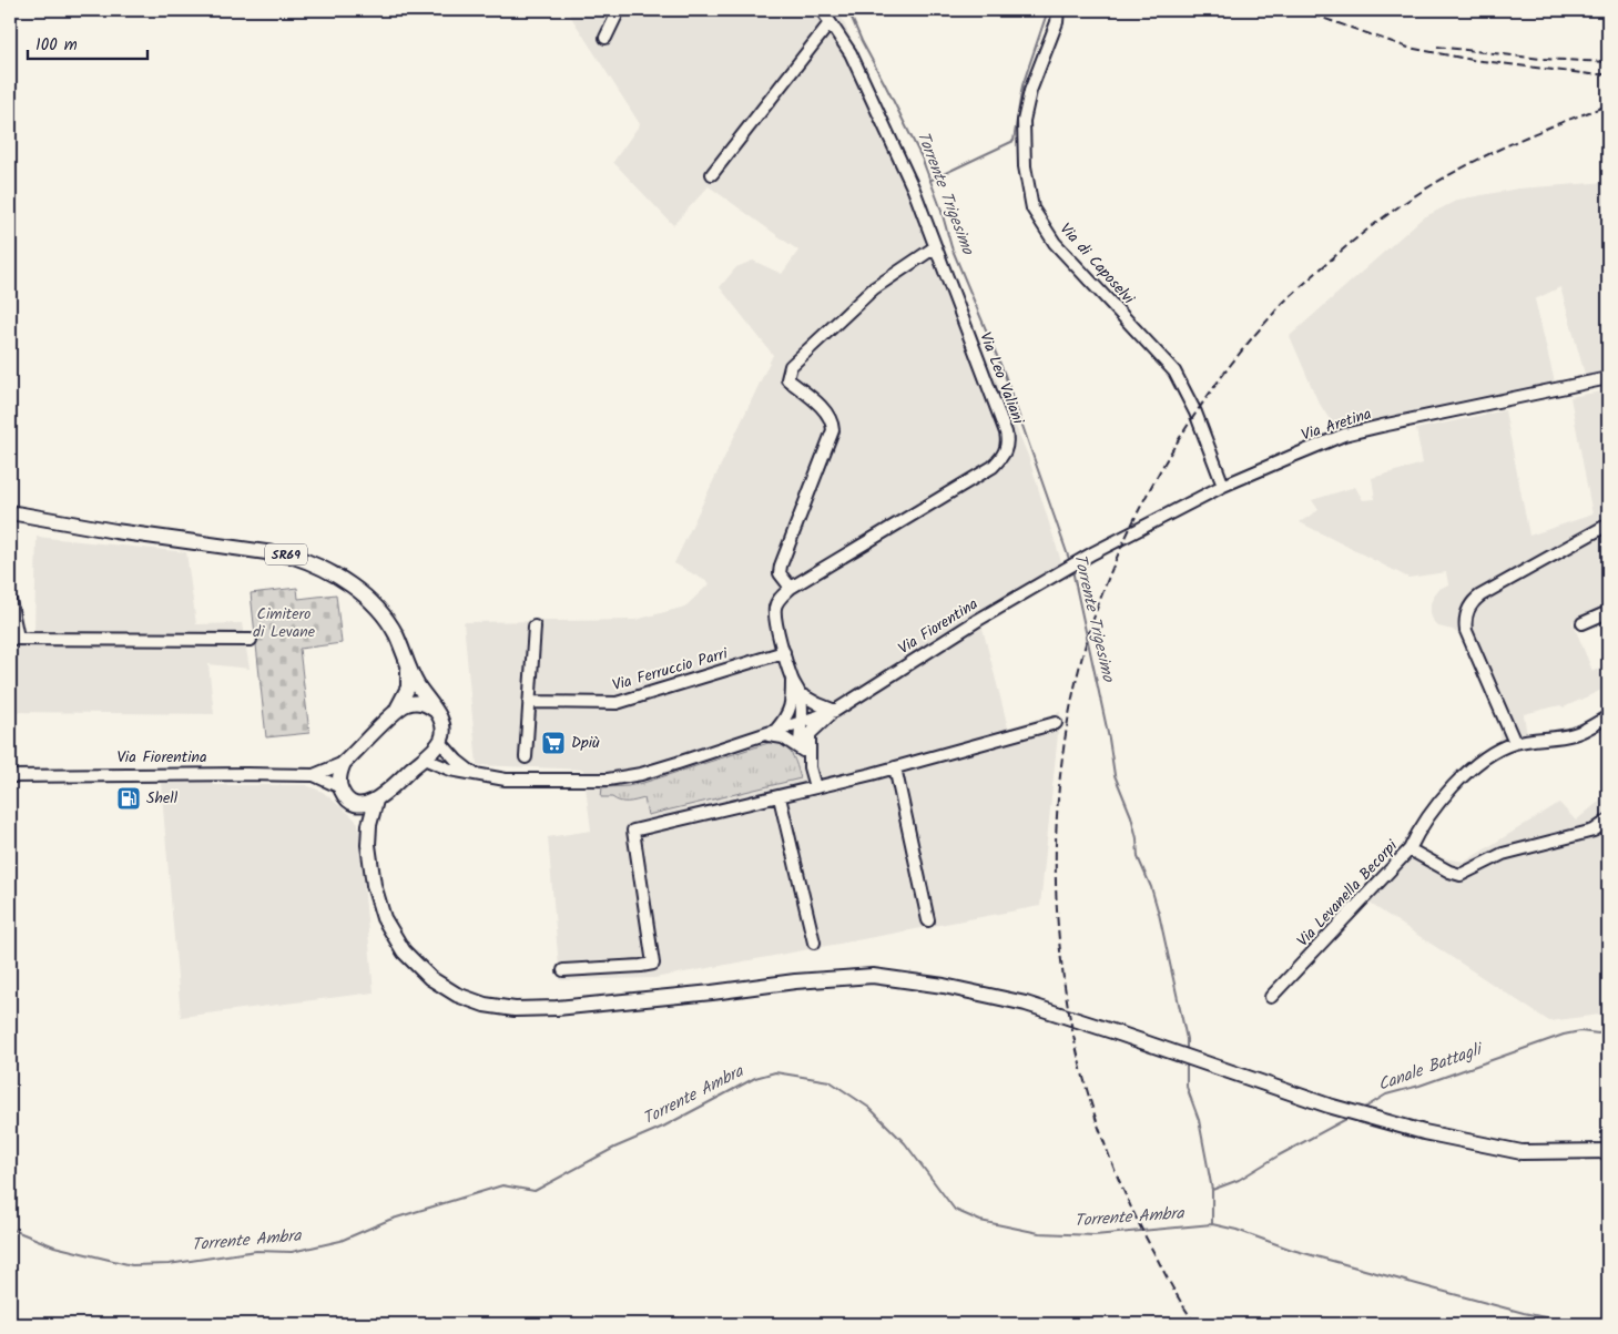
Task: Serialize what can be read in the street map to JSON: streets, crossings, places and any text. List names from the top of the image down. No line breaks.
{"streets":{"main road":["SR69","Via Fiorentina"],"street":["Via di Caposelvi","Via Leo Valiani","Via Aretina","Via Ferruccio Parri","Via Levanella Becorpi"]},"crossings":[["Via di Caposelvi","Via Aretina"],["Via Leo Valiani","Via Fiorentina"],["Via Leo Valiani","Via Ferruccio Parri"],["Via Aretina","Via Fiorentina"],["SR69","Via Fiorentina"]],"water":["Torrente Trigesimo","Canale Battagli","Torrente Ambra"],"parks":["Cimitero di Levane"],"places":{"supermarket":["Dpiù"],"fuel station":["Shell"]},"scale_bar":"100 m"}
